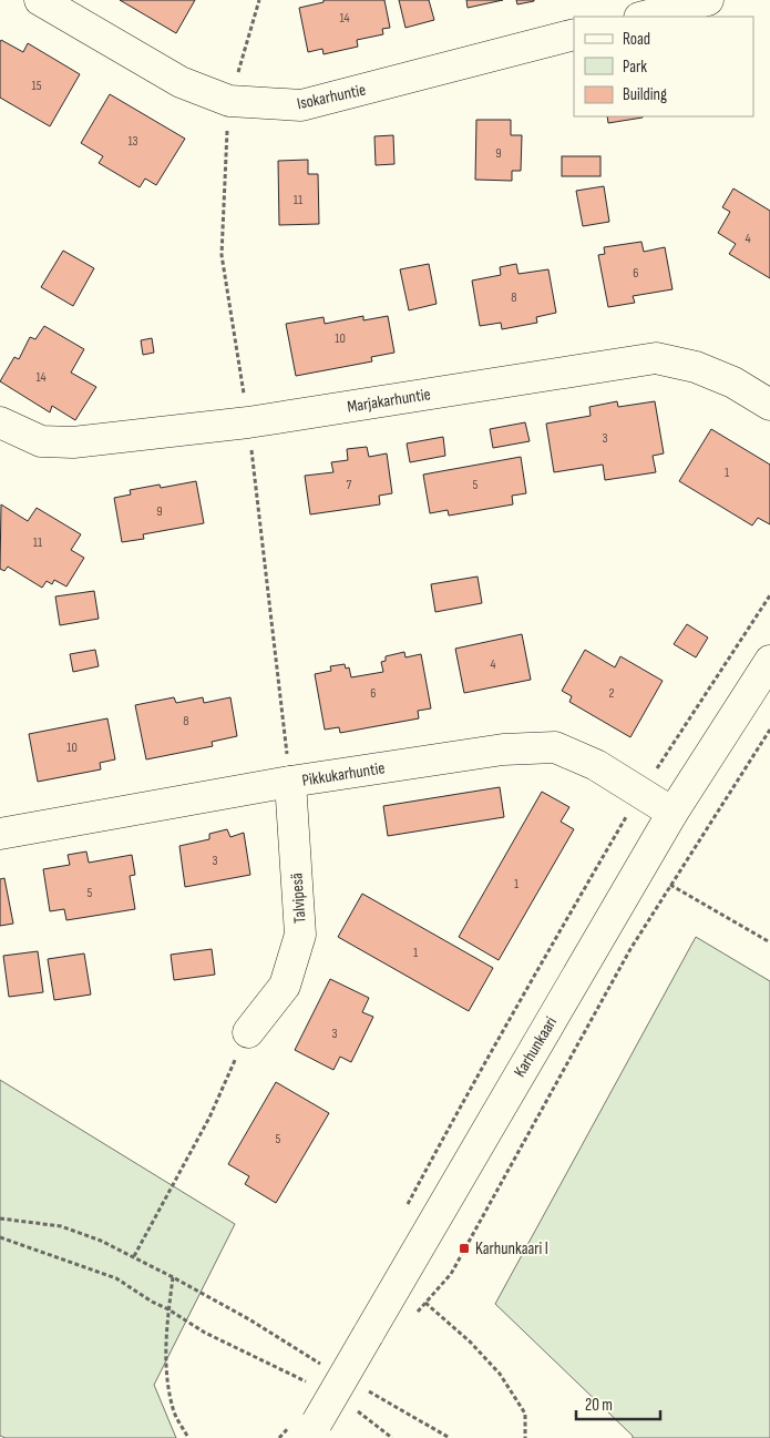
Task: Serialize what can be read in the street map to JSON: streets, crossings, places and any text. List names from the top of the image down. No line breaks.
{"streets":{"street":["Isokarhuntie","Marjakarhuntie","Pikkukarhuntie","Talvipesä","Karhunkaari"]},"crossings":[["Pikkukarhuntie","Talvipesä"],["Pikkukarhuntie","Karhunkaari"]],"places":{"transit":["Karhunkaari I"]},"house_numbers":["14","15","13","9","11","4","6","8","10","14","3","1","7","5","9","11","4","6","2","8","10","3","1","5","1","3","5"],"legend":["Road","Park","Building"],"scale_bar":"20 m"}
